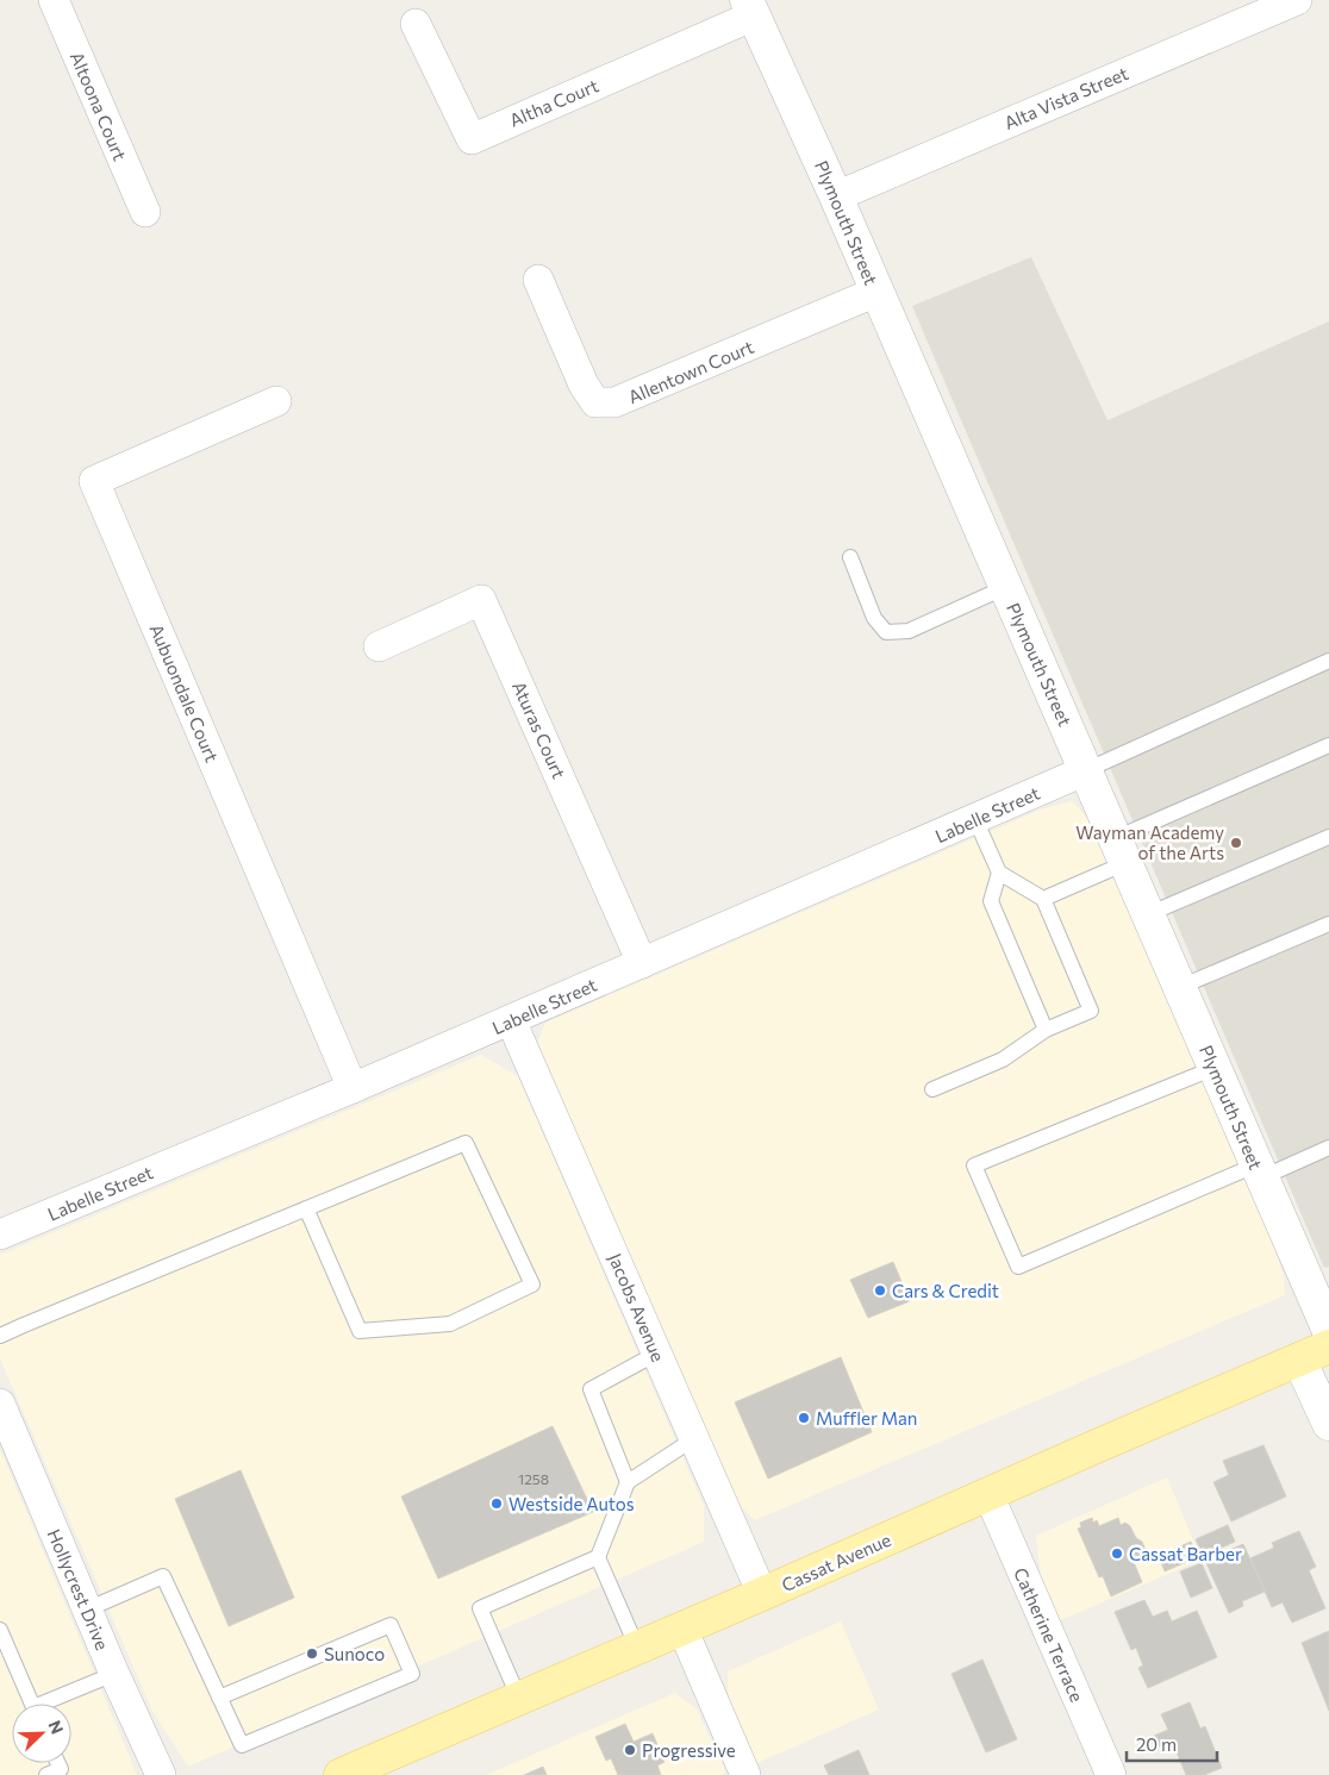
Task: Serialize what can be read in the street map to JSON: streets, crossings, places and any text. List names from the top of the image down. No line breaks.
{"streets":{"main road":["Cassat Avenue"],"street":["Alta Vista Street","Altha Court","Altoona Court","Plymouth Street","Allentown Court","Aubuondale Court","Aturas Court","Labelle Street","Jacobs Avenue","Hollycrest Drive","Catherine Terrace"]},"crossings":[["Alta Vista Street","Plymouth Street"],["Altha Court","Plymouth Street"],["Plymouth Street","Allentown Court"],["Plymouth Street","Labelle Street"],["Aubuondale Court","Labelle Street"],["Aturas Court","Labelle Street"],["Labelle Street","Jacobs Avenue"],["Jacobs Avenue","Cassat Avenue"],["Cassat Avenue","Catherine Terrace"]],"places":["Wayman Academy of the Arts","Cars & Credit","Muffler Man","Westside Autos","Cassat Barber","Sunoco","Progressive"],"house_numbers":["1258"],"scale_bar":"20 m","north":"top right"}
